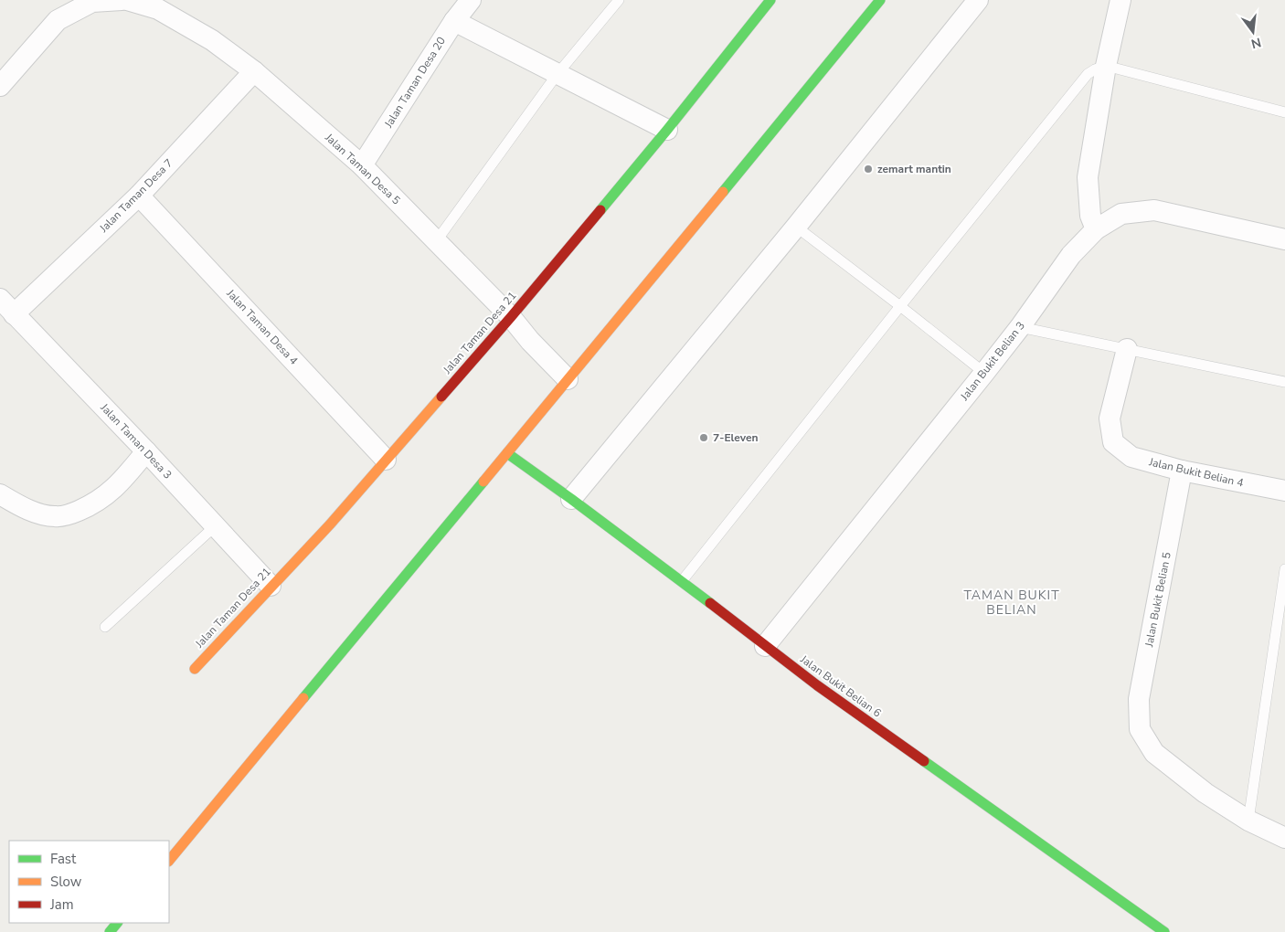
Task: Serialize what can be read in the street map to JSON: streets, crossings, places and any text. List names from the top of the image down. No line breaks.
{"streets":{"street":["Jalan Taman Desa 20","Jalan Taman Desa 5","Jalan Taman Desa 7","Jalan Taman Desa 4","Jalan Taman Desa 21","Jalan Bukit Belian 3","Jalan Taman Desa 3","Jalan Bukit Belian 4","Jalan Bukit Belian 5","Jalan Bukit Belian 6"]},"crossings":[["Jalan Taman Desa 20","Jalan Taman Desa 5"],["Jalan Taman Desa 5","Jalan Taman Desa 7"],["Jalan Taman Desa 5","Jalan Taman Desa 21"],["Jalan Taman Desa 7","Jalan Taman Desa 4"],["Jalan Taman Desa 7","Jalan Taman Desa 3"],["Jalan Taman Desa 4","Jalan Taman Desa 21"],["Jalan Taman Desa 21","Jalan Taman Desa 3"],["Jalan Bukit Belian 3","Jalan Bukit Belian 6"],["Jalan Bukit Belian 4","Jalan Bukit Belian 5"]],"districts":["TAMAN BUKIT BELIAN"],"places":["zemart mantin","7-Eleven"],"legend":["Fast","Slow","Jam"],"north":"bottom"}
